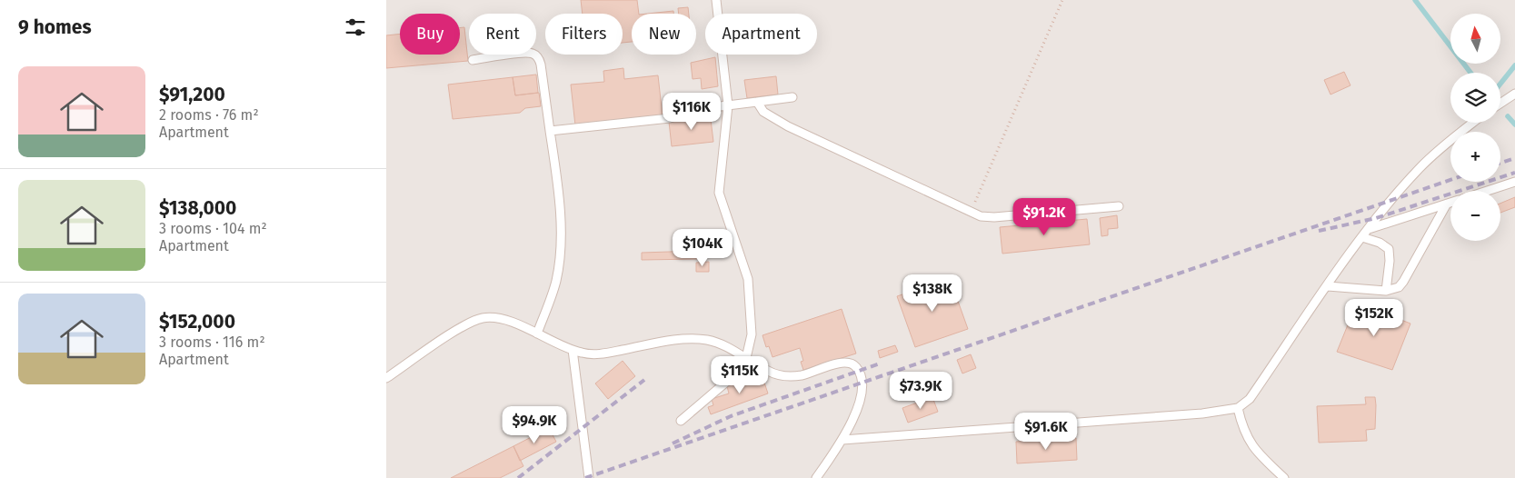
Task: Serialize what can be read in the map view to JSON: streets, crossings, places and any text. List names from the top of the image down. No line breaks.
{"north":"top","page":{"heading":"9 homes","map_buttons":["+","−"],"chip":["Buy","Rent","Filters","New","Apartment"],"list":[{"name":"$91,200","note":"2 rooms · 76 m² · Apartment"},{"name":"$138,000","note":"3 rooms · 104 m² · Apartment"},{"name":"$152,000","note":"3 rooms · 116 m² · Apartment"}],"price":["$116K","$91.2K","$104K","$138K","$152K","$115K","$73.9K","$94.9K","$91.6K"]}}
